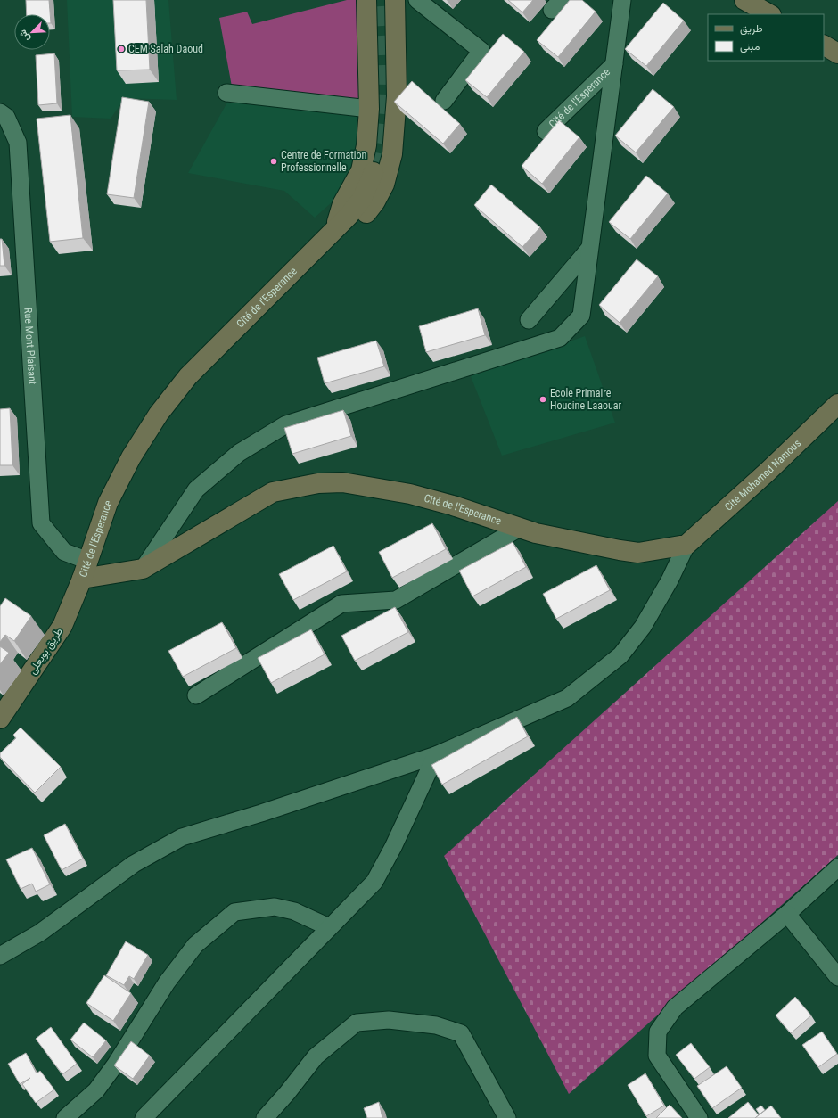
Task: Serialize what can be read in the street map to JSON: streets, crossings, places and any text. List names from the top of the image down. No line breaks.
{"streets":{"main road":["Cité de l'Esperance","Cité Mohamed Namous","طريق بويعلى"],"street":["Rue Mont Plaisant"]},"crossings":[["Cité de l'Esperance","Rue Mont Plaisant"],["Cité de l'Esperance","Cité Mohamed Namous"],["Cité de l'Esperance","طريق بويعلى"],["Rue Mont Plaisant","طريق بويعلى"]],"places":["CEM Salah Daoud","Centre de Formation Professionnelle","Ecole Primaire Houcine Laaouar"],"legend":["طريق","مبنى"],"north":"bottom left"}
